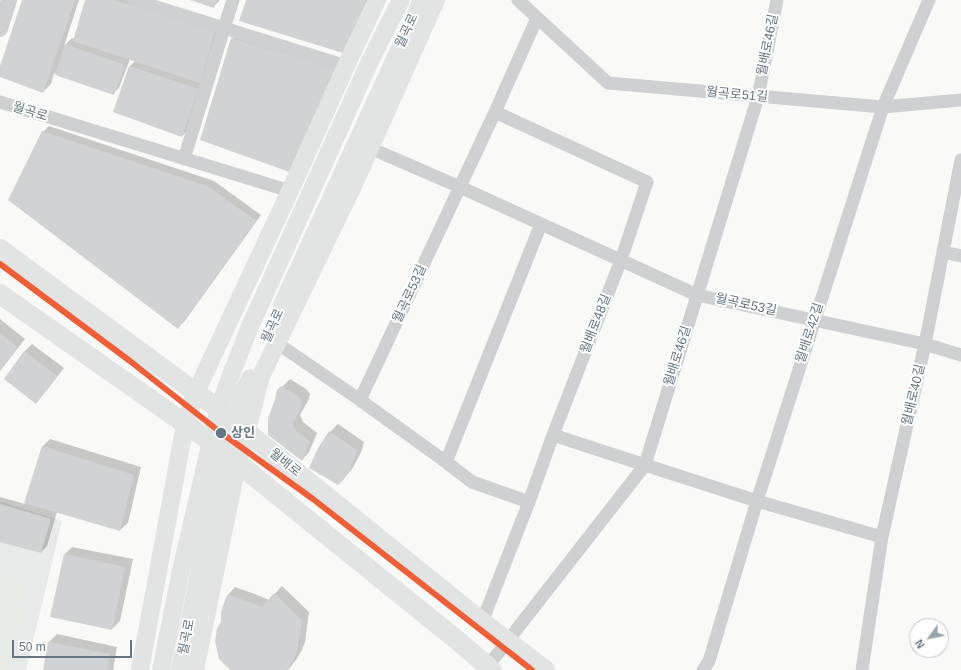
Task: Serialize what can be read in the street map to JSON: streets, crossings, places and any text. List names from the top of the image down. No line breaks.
{"streets":{"main road":["월곡로","월배로"],"street":["월배로46길","월곡로51길","월곡로53길","월배로48길","월배로42길","월배로40길"]},"crossings":[["월곡로","월곡로53길"],["월곡로","월배로48길"],["월배로46길","월곡로51길"],["월배로46길","월곡로53길"],["월배로46길","월배로"],["월곡로51길","월배로42길"],["월곡로53길","월배로48길"],["월곡로53길","월배로42길"],["월곡로53길","월배로40길"],["월배로48길","월배로"]],"places":["상인"],"scale_bar":"50 m","north":"bottom left"}
